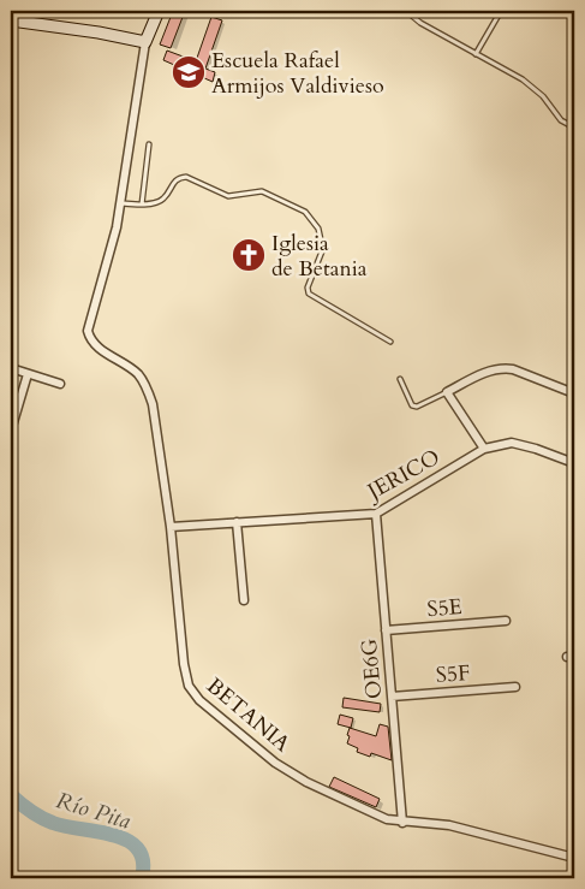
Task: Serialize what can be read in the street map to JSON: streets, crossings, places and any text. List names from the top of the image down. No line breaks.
{"streets":{"street":["JERICO","S5E","OE6G","S5F","BETANIA"]},"crossings":[["JERICO","OE6G"],["JERICO","BETANIA"],["S5E","OE6G"],["OE6G","S5F"],["OE6G","BETANIA"]],"water":["Río Pita"],"places":{"school or university":["Escuela Rafael Armijos Valdivieso"],"church":["Iglesia de Betania"]}}
